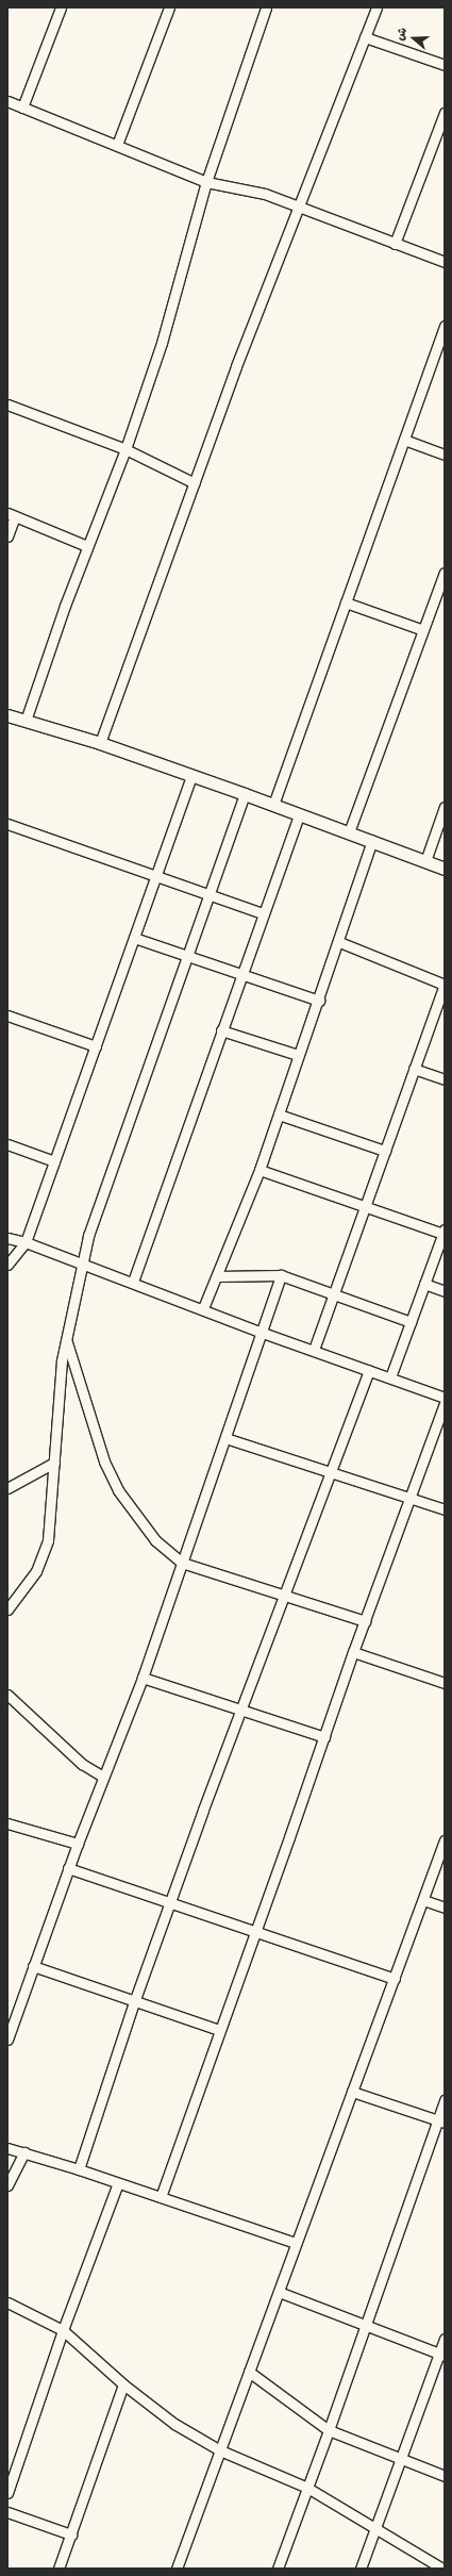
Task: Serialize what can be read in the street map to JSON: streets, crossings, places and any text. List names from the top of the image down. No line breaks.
{"north":"left"}
